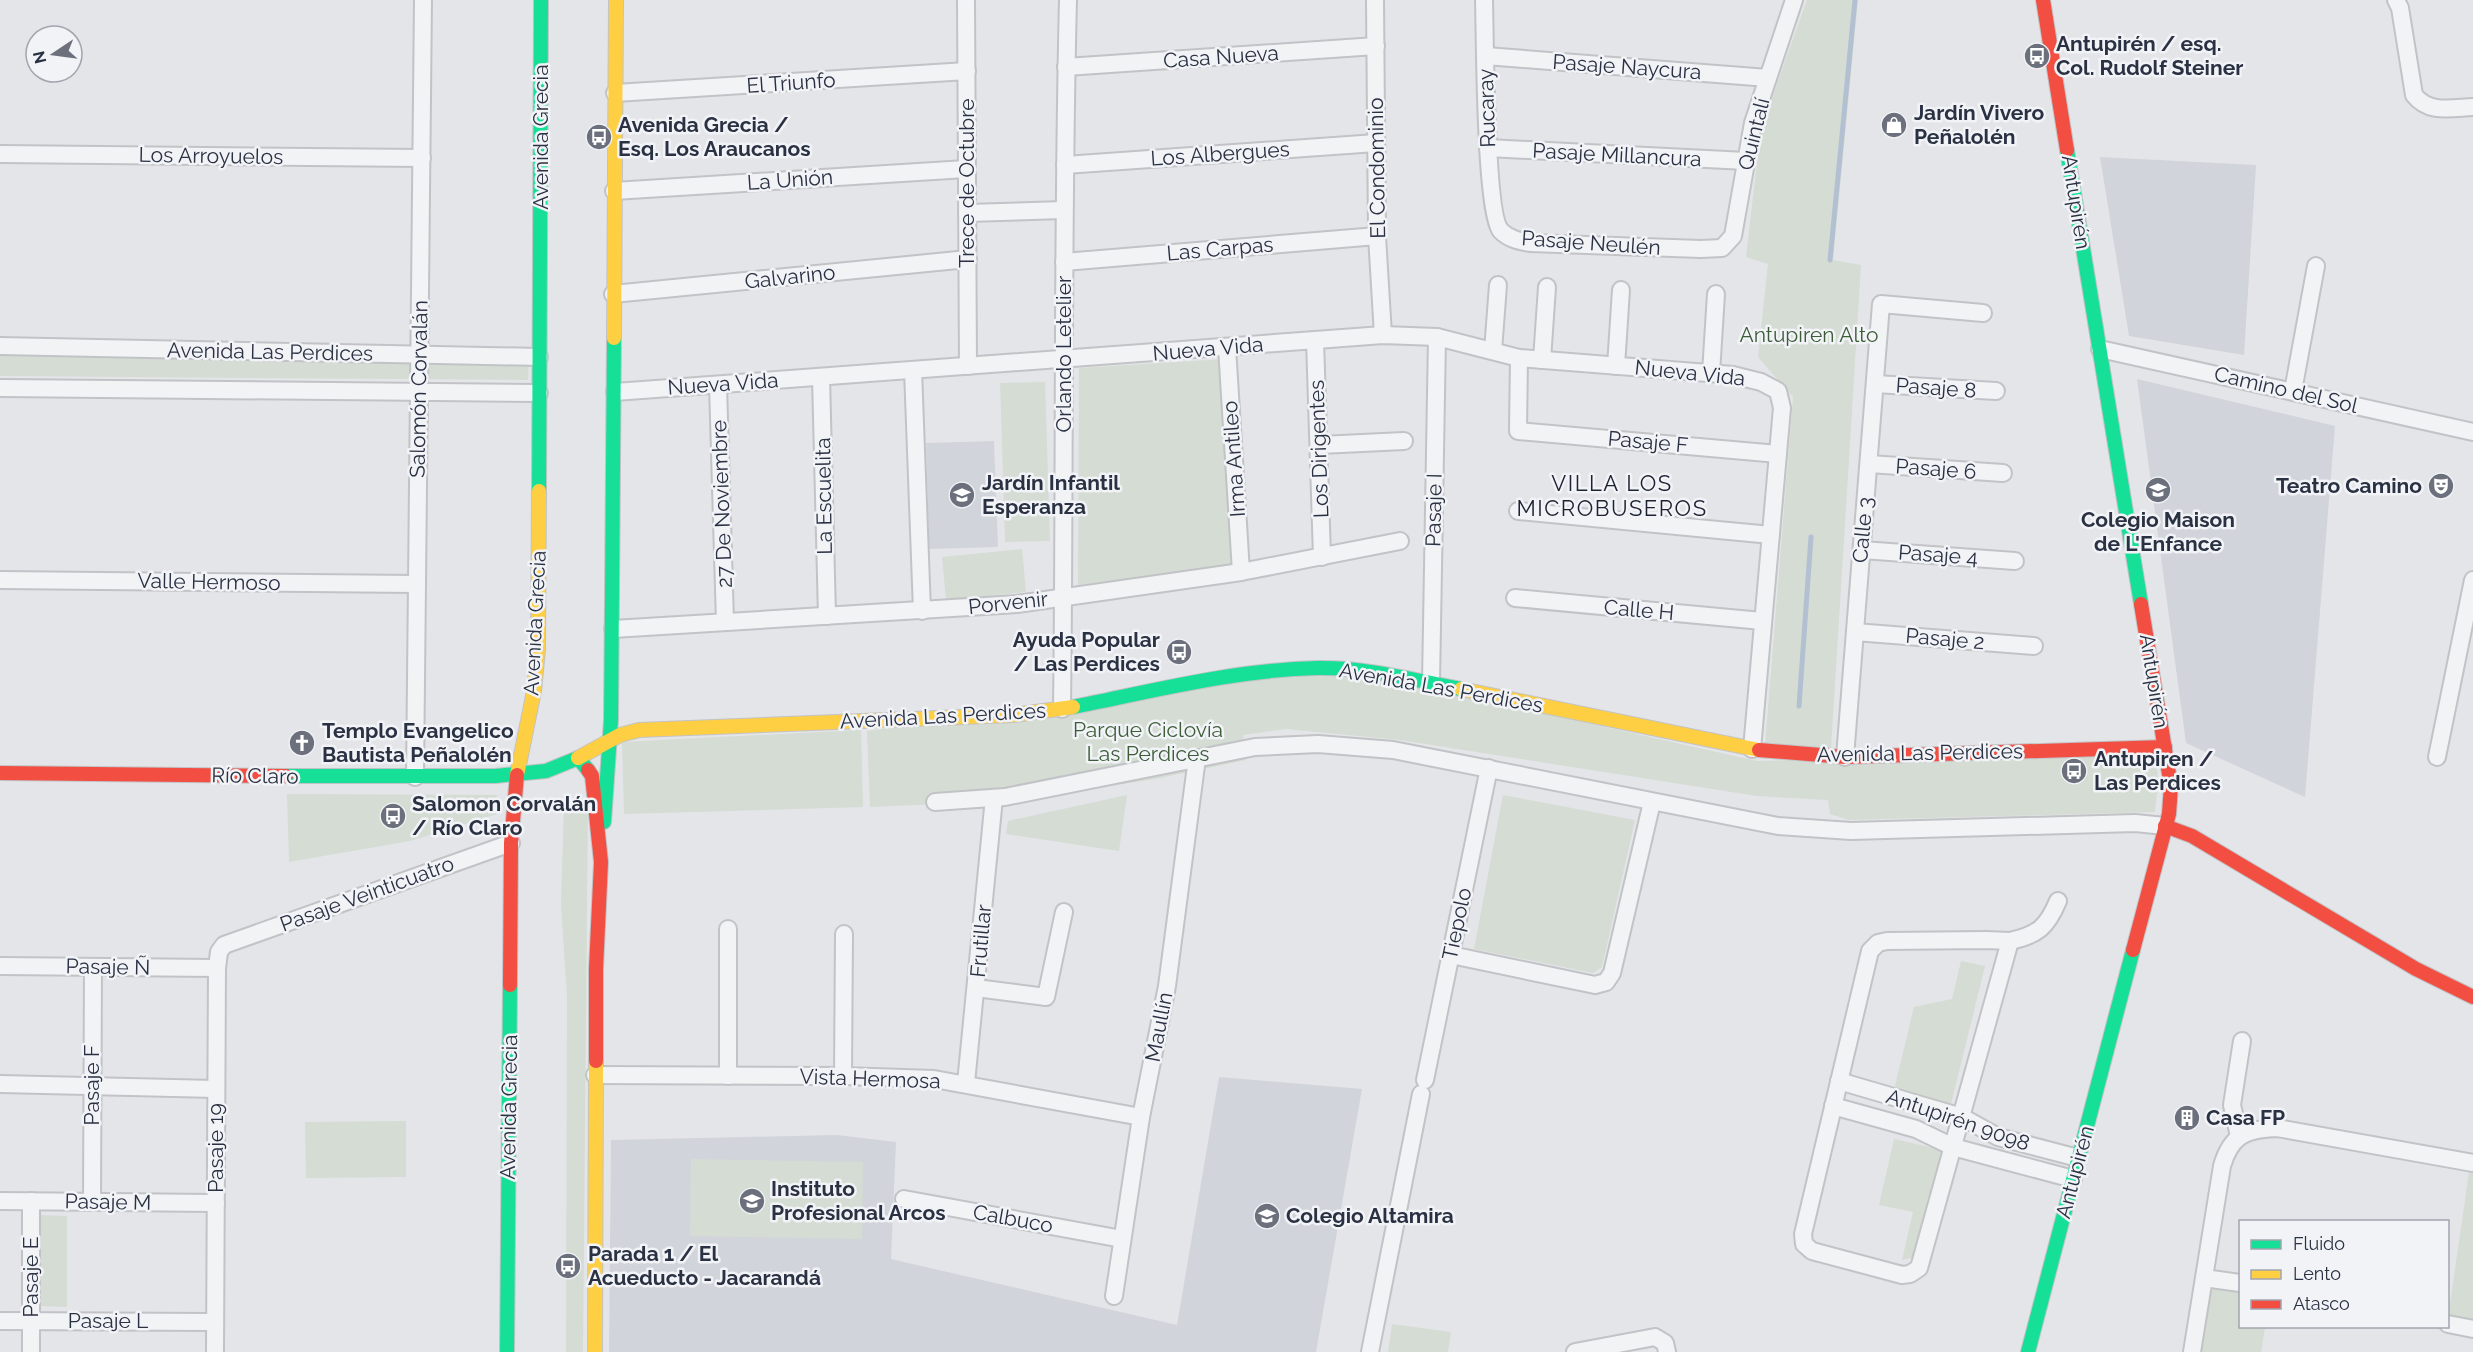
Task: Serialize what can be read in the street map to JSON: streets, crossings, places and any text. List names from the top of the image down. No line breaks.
{"streets":{"main road":["Avenida Grecia","Antupirén","Avenida Las Perdices","Río Claro"],"street":["Casa Nueva","Pasaje Naycura","El Triunfo","Rucaray","Quintalí","Los Albergues","Pasaje Millancura","Los Arroyuelos","El Condominio","La Unión","Trece de Octubre","Pasaje Neulén","Las Carpas","Galvarino","Nueva Vida","Orlando Letelier","Pasaje 8","Salomón Corvalán","Camino del Sol","Pasaje F","Los Dirigentes","Irma Antileo","Pasaje 6","La Escuelita","27 De Noviembre","Pasaje I","Calle 3","Pasaje 4","Valle Hermoso","Porvenir","Calle H","Pasaje 2","Pasaje Veinticuatro","Tiepolo","Frutillar","Pasaje Ñ","Maullín","Vista Hermosa","Antupirén 9098","Pasaje 19","Pasaje M","Calbuco","Pasaje E","Pasaje L"]},"crossings":[["Casa Nueva","El Condominio"],["Casa Nueva","Orlando Letelier"],["Pasaje Naycura","Rucaray"],["Pasaje Naycura","Quintalí"],["El Triunfo","Trece de Octubre"],["Rucaray","Pasaje Millancura"],["Rucaray","Pasaje Neulén"],["Quintalí","Pasaje Millancura"],["Quintalí","Pasaje Neulén"],["Avenida Grecia","Avenida Las Perdices"],["Avenida Grecia","Río Claro"],["Avenida Grecia","Pasaje Veinticuatro"],["Los Albergues","El Condominio"],["Los Albergues","Orlando Letelier"],["Los Arroyuelos","Salomón Corvalán"],["El Condominio","Las Carpas"],["El Condominio","Nueva Vida"],["La Unión","Trece de Octubre"],["Trece de Octubre","Galvarino"],["Trece de Octubre","Nueva Vida"],["Antupirén","Avenida Las Perdices"],["Antupirén","Camino del Sol"],["Antupirén","Antupirén 9098"],["Las Carpas","Orlando Letelier"],["Nueva Vida","Orlando Letelier"],["Nueva Vida","Pasaje F"],["Nueva Vida","Los Dirigentes"],["Nueva Vida","Irma Antileo"],["Nueva Vida","La Escuelita"],["Nueva Vida","27 De Noviembre"],["Nueva Vida","Pasaje I"],["Avenida Las Perdices","Orlando Letelier"],["Avenida Las Perdices","Salomón Corvalán"],["Avenida Las Perdices","Pasaje I"],["Avenida Las Perdices","Calle 3"],["Avenida Las Perdices","Río Claro"],["Orlando Letelier","Porvenir"],["Pasaje 8","Calle 3"],["Salomón Corvalán","Valle Hermoso"],["Salomón Corvalán","Río Claro"],["Pasaje F","Pasaje Ñ"],["Pasaje F","Pasaje M"],["Los Dirigentes","Porvenir"],["Irma Antileo","Porvenir"],["Pasaje 6","Calle 3"],["La Escuelita","Porvenir"],["27 De Noviembre","Porvenir"],["Calle 3","Pasaje 4"],["Calle 3","Pasaje 2"],["Pasaje Veinticuatro","Pasaje 19"],["Frutillar","Vista Hermosa"],["Pasaje Ñ","Pasaje 19"],["Maullín","Vista Hermosa"],["Maullín","Calbuco"],["Pasaje 19","Pasaje M"],["Pasaje 19","Pasaje L"],["Pasaje M","Pasaje E"],["Pasaje E","Pasaje L"]],"districts":["VILLA LOS MICROBUSEROS"],"parks":["Antupiren Alto","Parque Ciclovía Las Perdices"],"places":{"bus stop":["Antupirén / esq. Col. Rudolf Steiner","Avenida Grecia / Esq. Los Araucanos","Ayuda Popular / Las Perdices","Antupiren / Las Perdices","Salomon Corvalán / Río Claro","Parada 1 / El Acueducto - Jacarandá"],"shop":["Jardín Vivero Peñalolén"],"theatre":["Teatro Camino"],"school or university":["Colegio Maison de L'Enfance","Jardín Infantil Esperanza","Instituto Profesional Arcos","Colegio Altamira"],"church":["Templo Evangelico Bautista Peñalolén"],"building":["Casa FP"]},"legend":["Fluido","Lento","Atasco"],"north":"left"}
